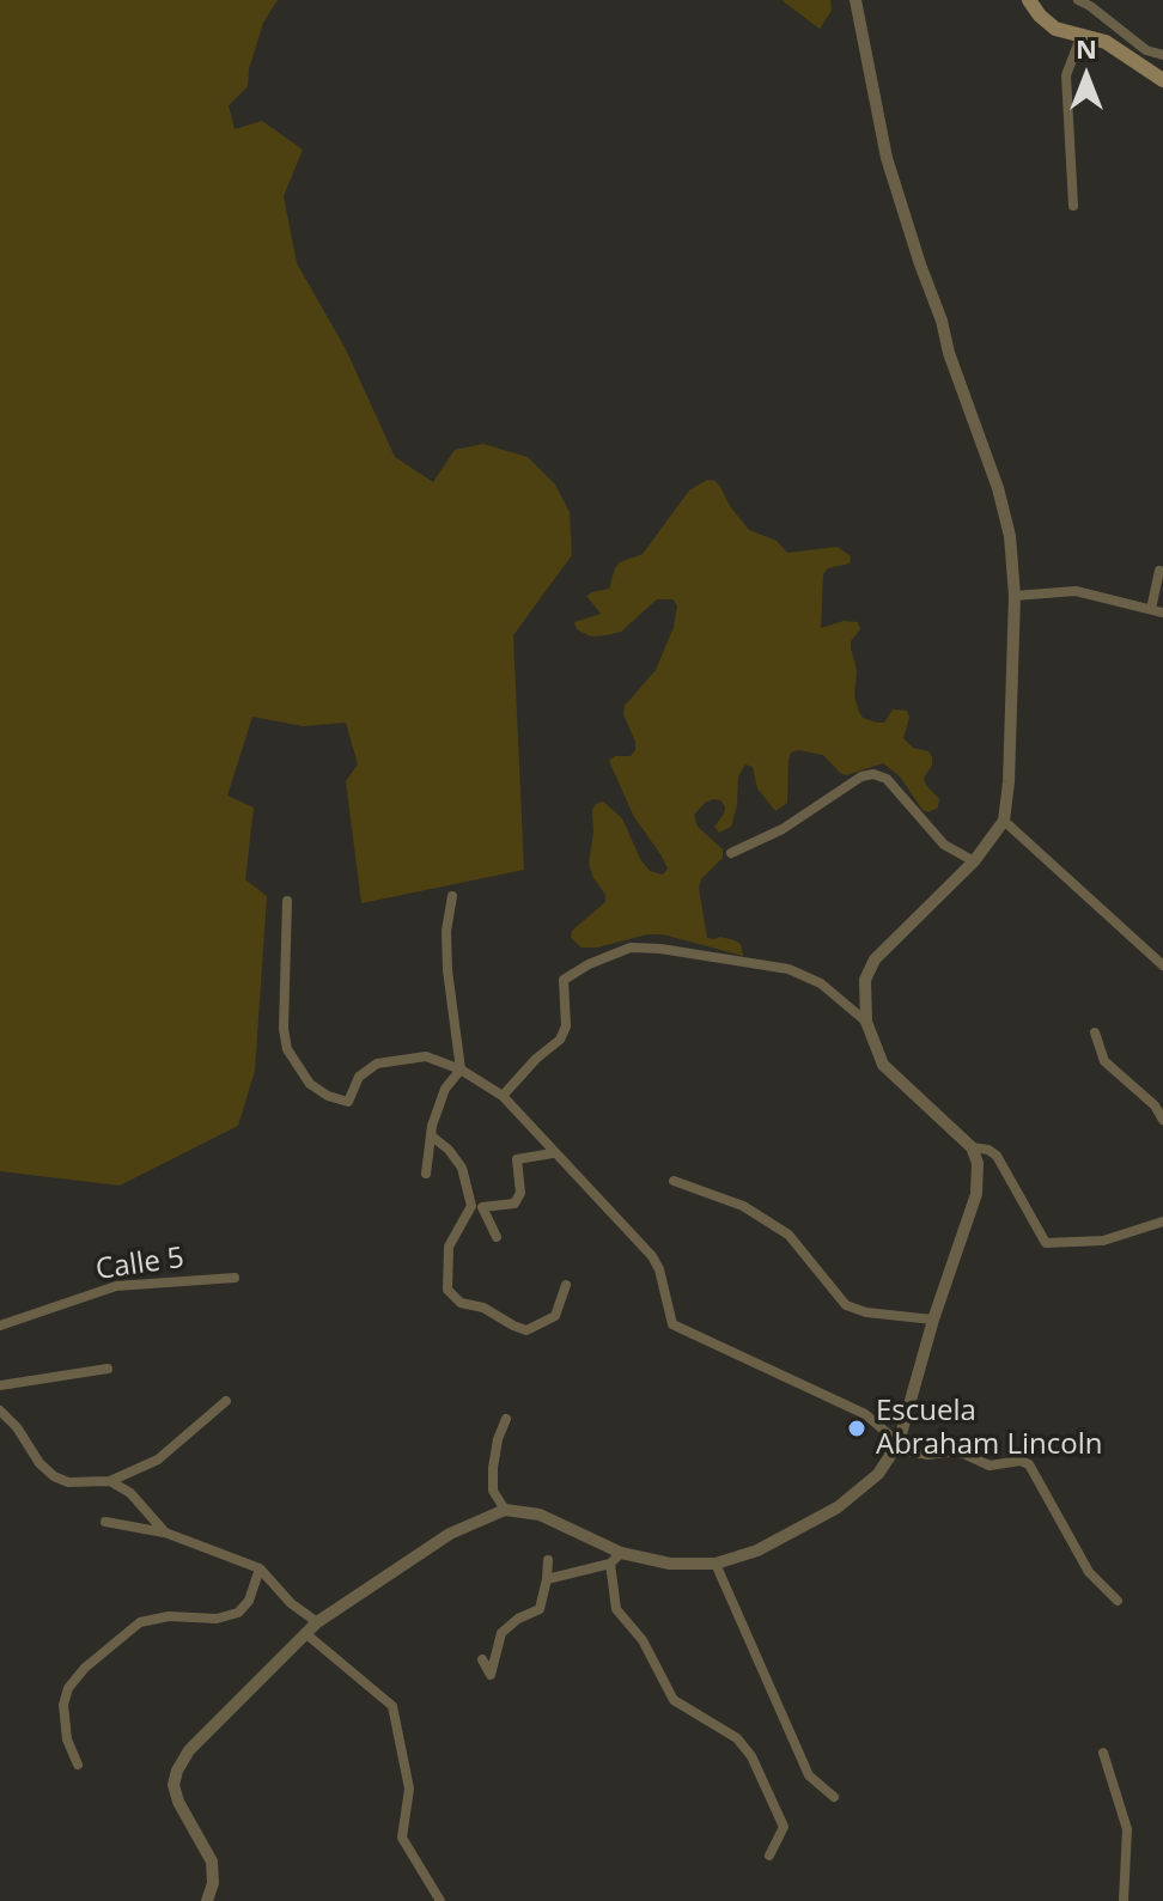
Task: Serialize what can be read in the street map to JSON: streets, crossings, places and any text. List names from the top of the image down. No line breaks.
{"streets":{"street":["Calle 5"]},"places":["Escuela Abraham Lincoln"],"north":"top"}
